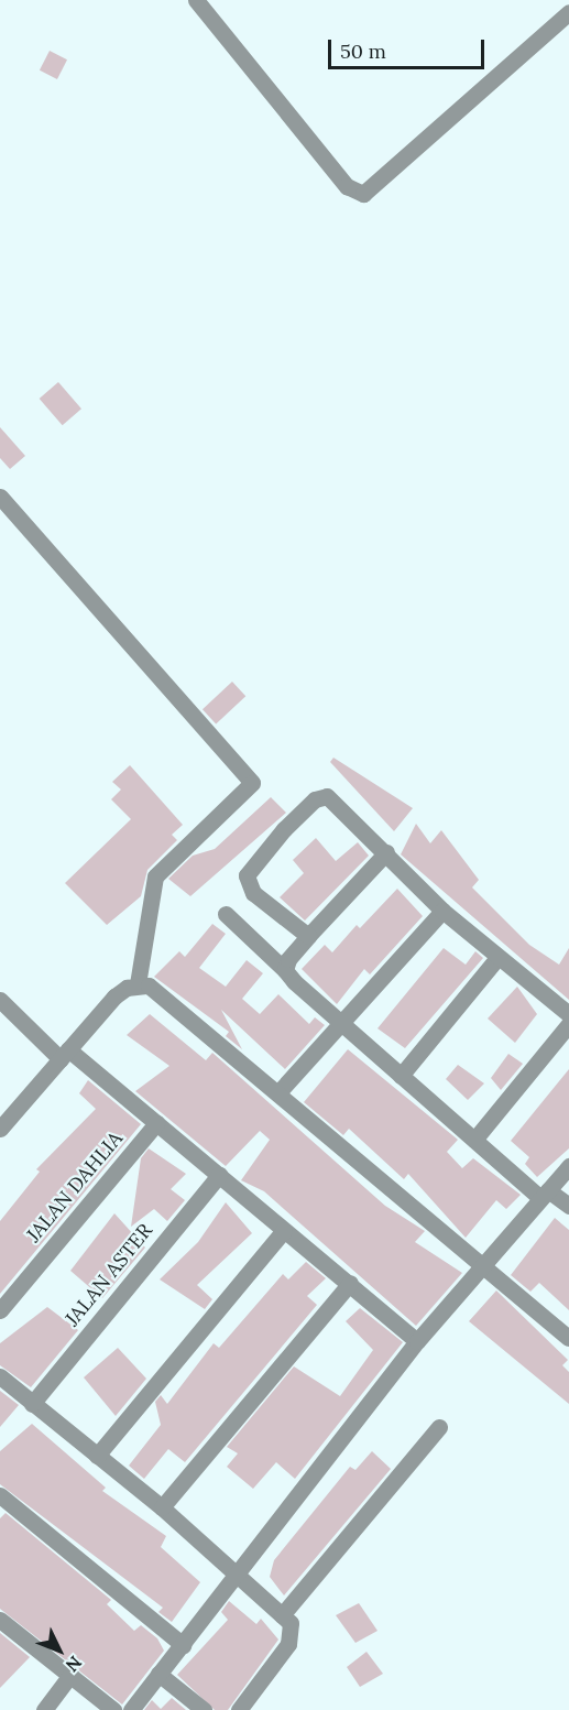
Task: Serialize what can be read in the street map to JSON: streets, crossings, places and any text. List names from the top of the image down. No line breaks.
{"streets":{"street":["JALAN DAHLIA","JALAN ASTER"]},"scale_bar":"50 m","north":"bottom right"}
